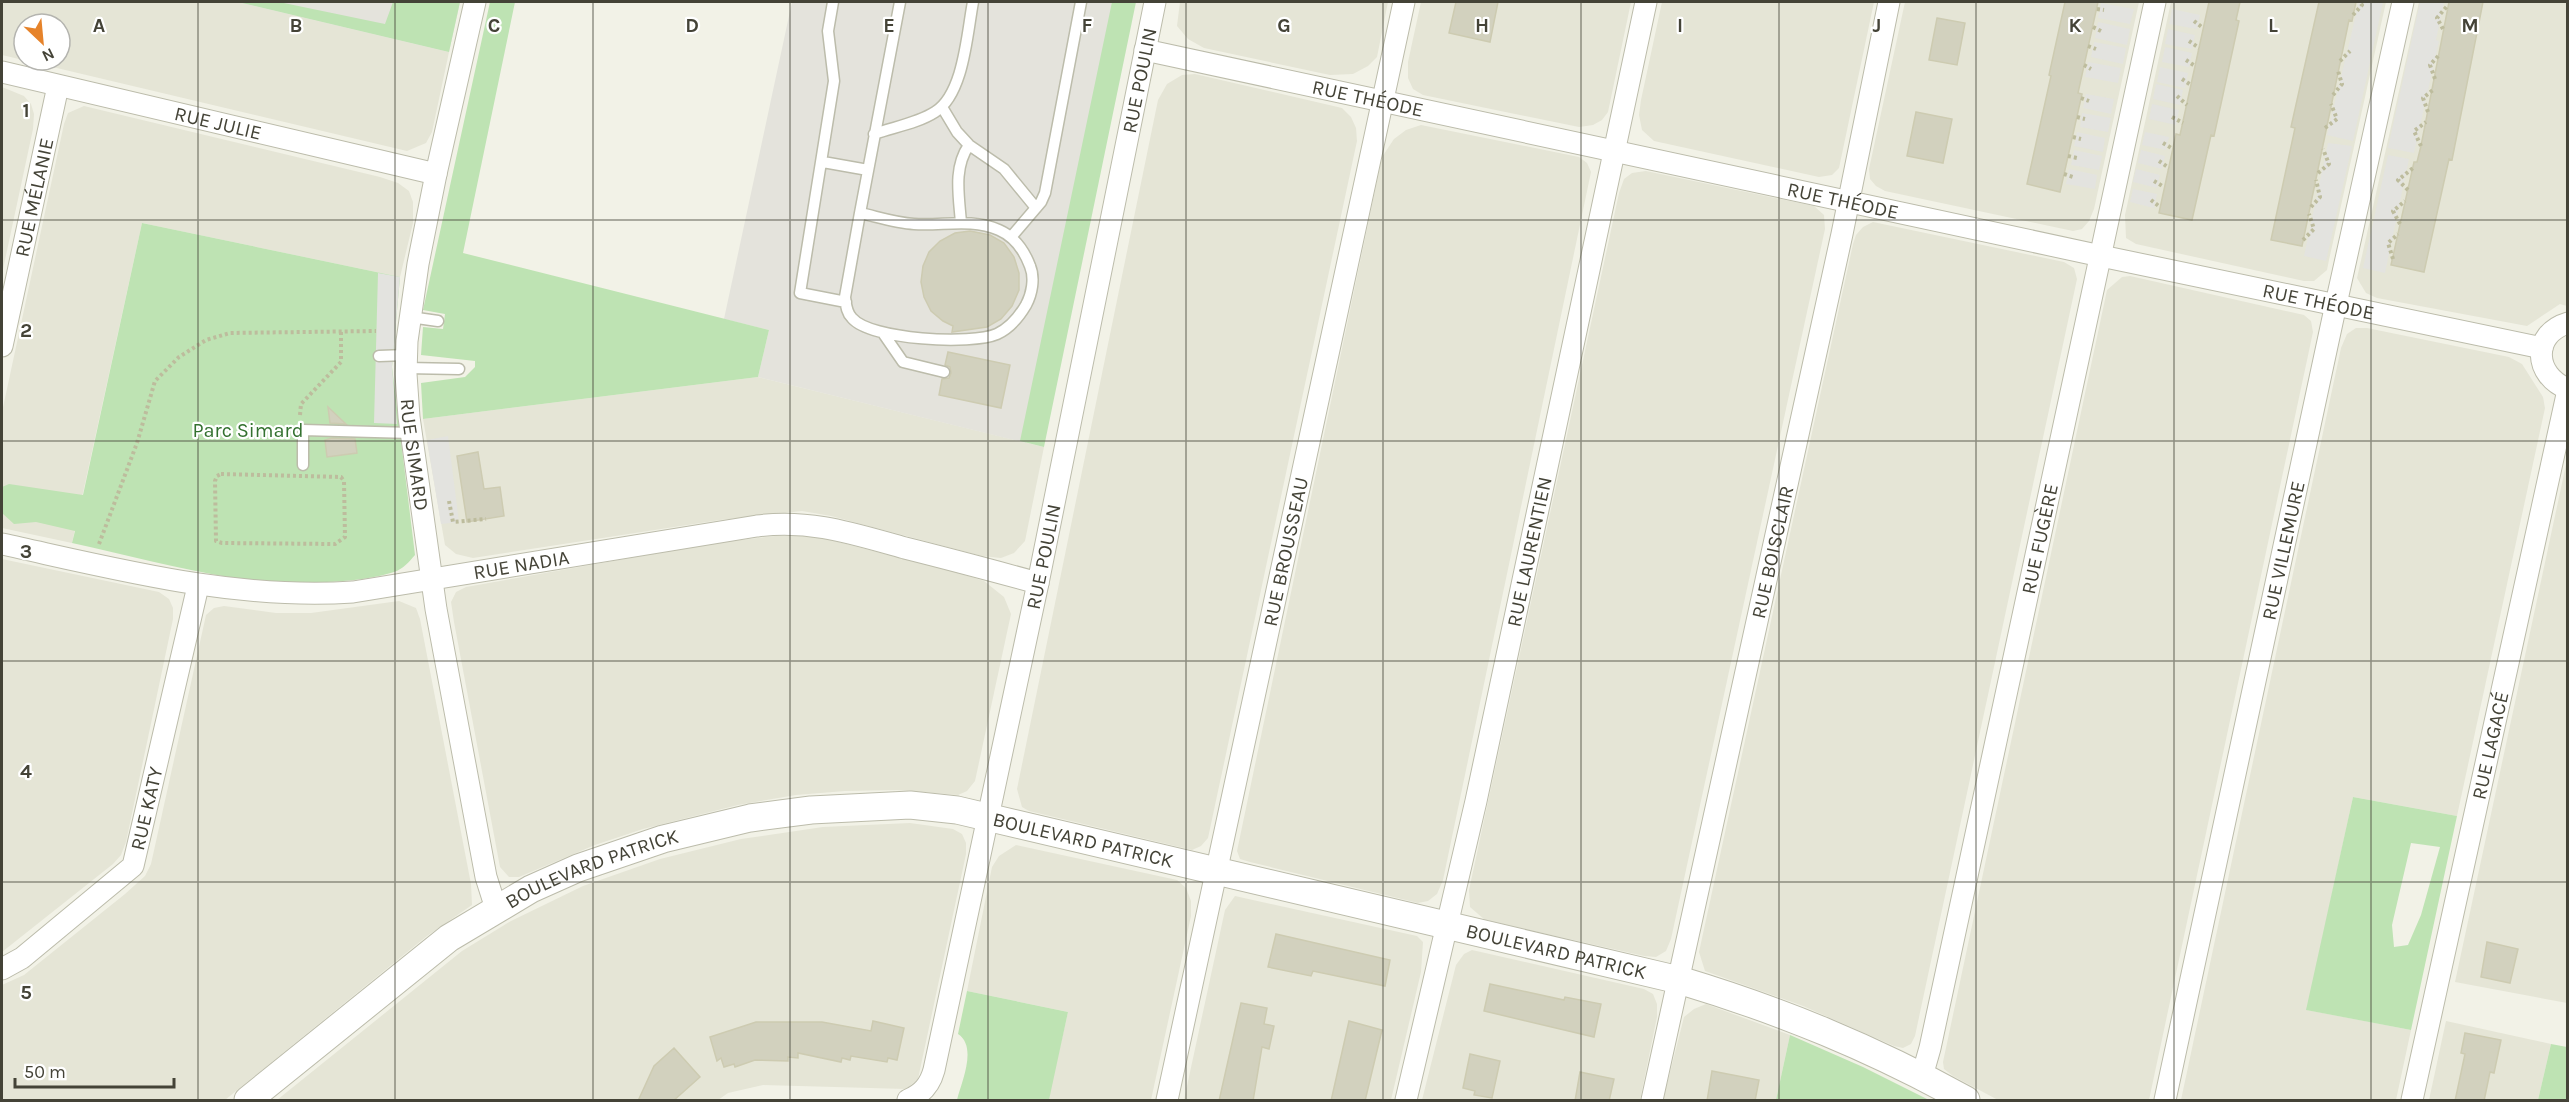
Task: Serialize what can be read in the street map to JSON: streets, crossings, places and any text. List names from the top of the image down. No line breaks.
{"streets":{"street":["RUE POULIN","RUE THÉODE","RUE JULIE","RUE MÉLANIE","RUE SIMARD","RUE FUGÈRE","RUE BROUSSEAU","RUE BOISCLAIR","RUE VILLEMURE","RUE LAURENTIEN","RUE NADIA","RUE LAGACÉ","RUE KATY","BOULEVARD PATRICK"]},"crossings":[["RUE POULIN","RUE THÉODE"],["RUE POULIN","RUE NADIA"],["RUE POULIN","BOULEVARD PATRICK"],["RUE THÉODE","RUE FUGÈRE"],["RUE THÉODE","RUE BROUSSEAU"],["RUE THÉODE","RUE BOISCLAIR"],["RUE THÉODE","RUE VILLEMURE"],["RUE THÉODE","RUE LAURENTIEN"],["RUE JULIE","RUE MÉLANIE"],["RUE JULIE","RUE SIMARD"],["RUE SIMARD","RUE NADIA"],["RUE SIMARD","BOULEVARD PATRICK"],["RUE FUGÈRE","BOULEVARD PATRICK"],["RUE BROUSSEAU","BOULEVARD PATRICK"],["RUE BOISCLAIR","BOULEVARD PATRICK"],["RUE LAURENTIEN","BOULEVARD PATRICK"],["RUE NADIA","RUE KATY"]],"parks":["Parc Simard"],"scale_bar":"50 m","north":"bottom right","grid":{"columns":["A","B","C","D","E","F","G","H","I","J","K","L","M"],"rows":["1","2","3","4","5"]}}
